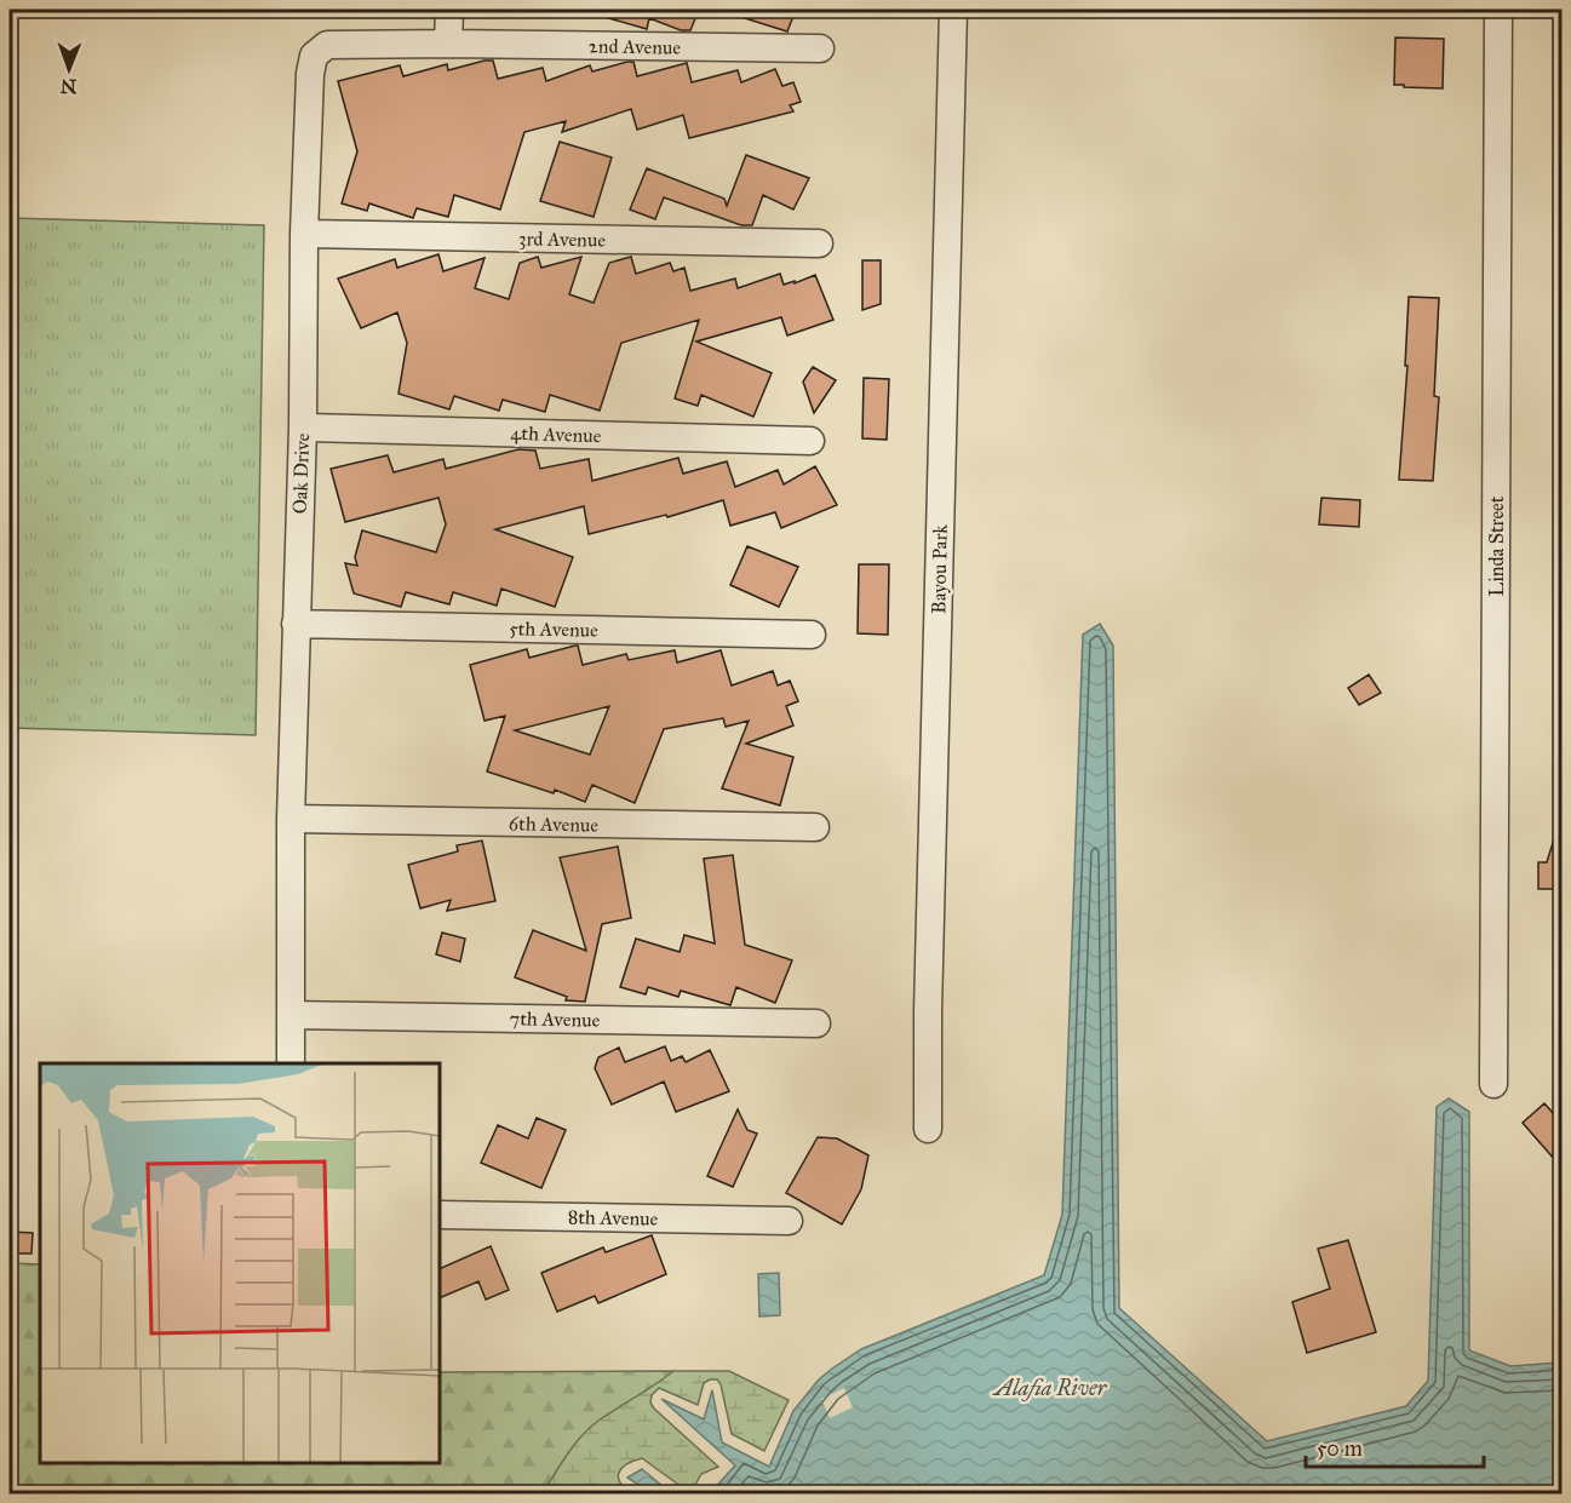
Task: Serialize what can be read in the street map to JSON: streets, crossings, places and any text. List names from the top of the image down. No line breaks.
{"streets":{"street":["2nd Avenue","3rd Avenue","4th Avenue","Oak Drive","Linda Street","Bayou Park","5th Avenue","6th Avenue","7th Avenue","8th Avenue"]},"crossings":[["2nd Avenue","Oak Drive"],["3rd Avenue","Oak Drive"],["4th Avenue","Oak Drive"],["Oak Drive","5th Avenue"],["Oak Drive","6th Avenue"],["Oak Drive","7th Avenue"]],"water":["Alafia River"],"scale_bar":"50 m","north":"bottom"}
